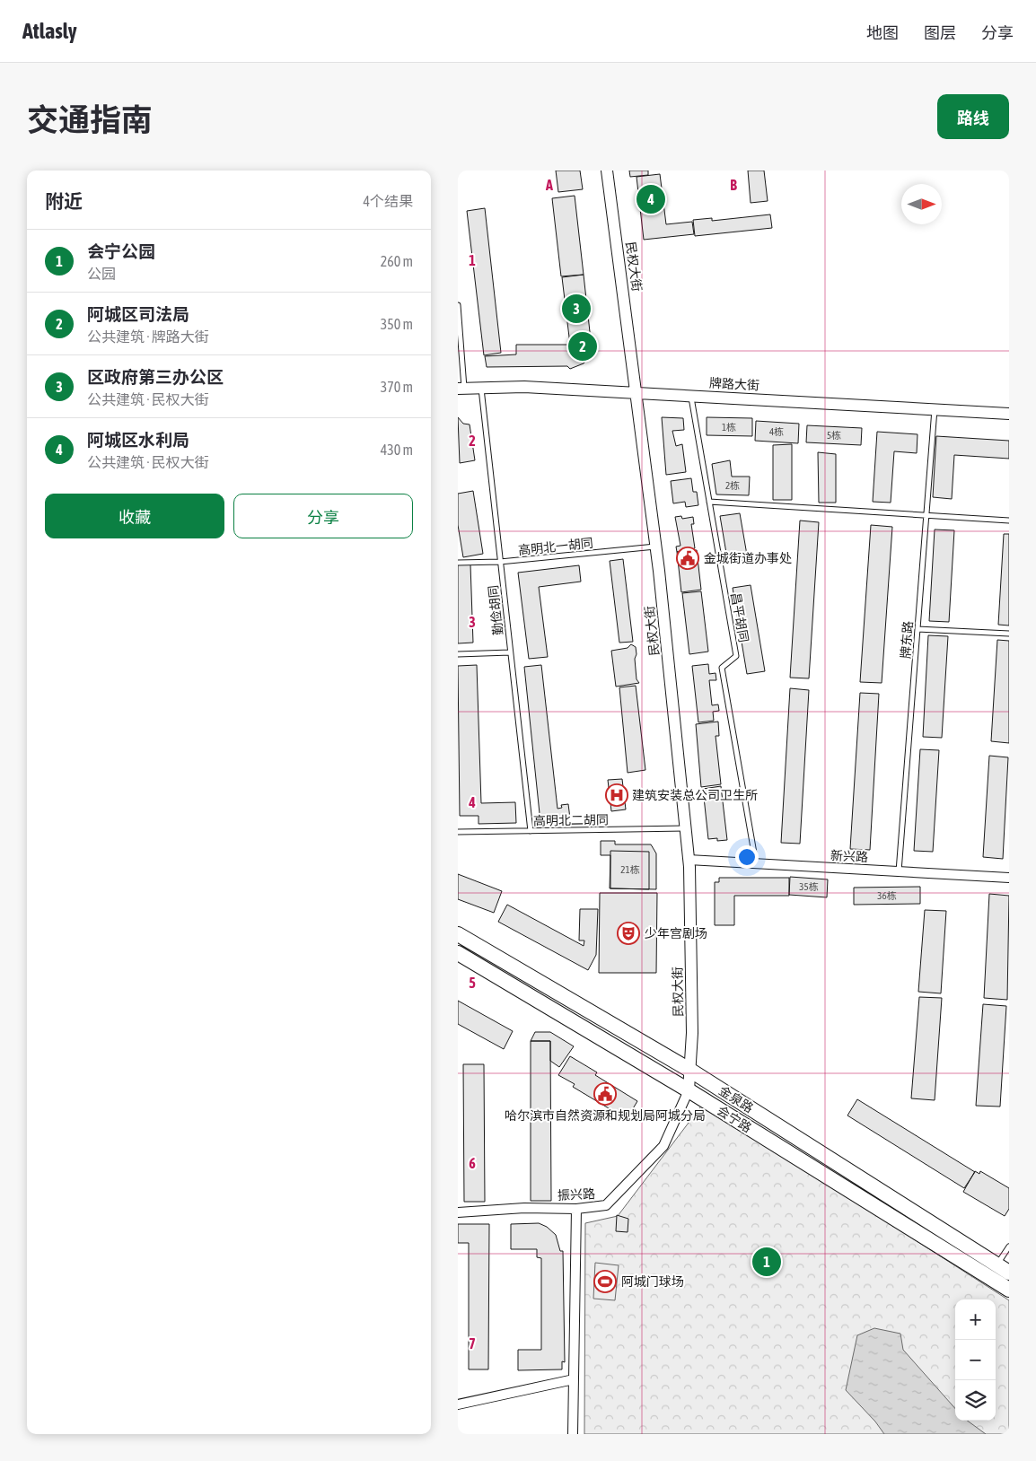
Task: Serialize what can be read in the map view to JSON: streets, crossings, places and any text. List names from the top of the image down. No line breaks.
{"streets":{"main road":["金泉路","会宁路"],"street":["民权大街","牌路大街","新兴路","振兴路"],"lane":["高明北一胡同","勤俭胡同","昌平胡同","牌东路","高明北二胡同"]},"crossings":[["民权大街","牌路大街"],["民权大街","高明北一胡同"],["民权大街","高明北二胡同"],["民权大街","新兴路"],["民权大街","金泉路"],["民权大街","会宁路"],["民权大街","振兴路"],["牌路大街","勤俭胡同"],["牌路大街","昌平胡同"],["牌路大街","牌东路"],["高明北一胡同","勤俭胡同"],["勤俭胡同","高明北二胡同"],["昌平胡同","新兴路"],["牌东路","新兴路"],["金泉路","会宁路"],["会宁路","振兴路"]],"places":{"public building":["金城街道办事处","哈尔滨市自然资源和规划局阿城分局"],"hospital":["建筑安装总公司卫生所"],"theatre":["少年宫剧场"],"sports":["阿城门球场"]},"house_numbers":["1栋","4栋","5栋","2栋","21栋","35栋","36栋"],"north":"right","page":{"header":"Atlasly","nav":["地图","图层","分享"],"title":"交通指南","buttons":["路线",["收藏","分享"]],"heading":["附近","4个结果"],"pins":["4","3","2","1"],"list":[{"mark":"1","name":"会宁公园","note":"公园","value":"260 m"},{"mark":"2","name":"阿城区司法局","note":"公共建筑 · 牌路大街","value":"350 m"},{"mark":"3","name":"区政府第三办公区","note":"公共建筑 · 民权大街","value":"370 m"},{"mark":"4","name":"阿城区水利局","note":"公共建筑 · 民权大街","value":"430 m"}],"map_buttons":["+","−"]},"grid":{"columns":["A","B"],"rows":["1","2","3","4","5","6","7"]}}
